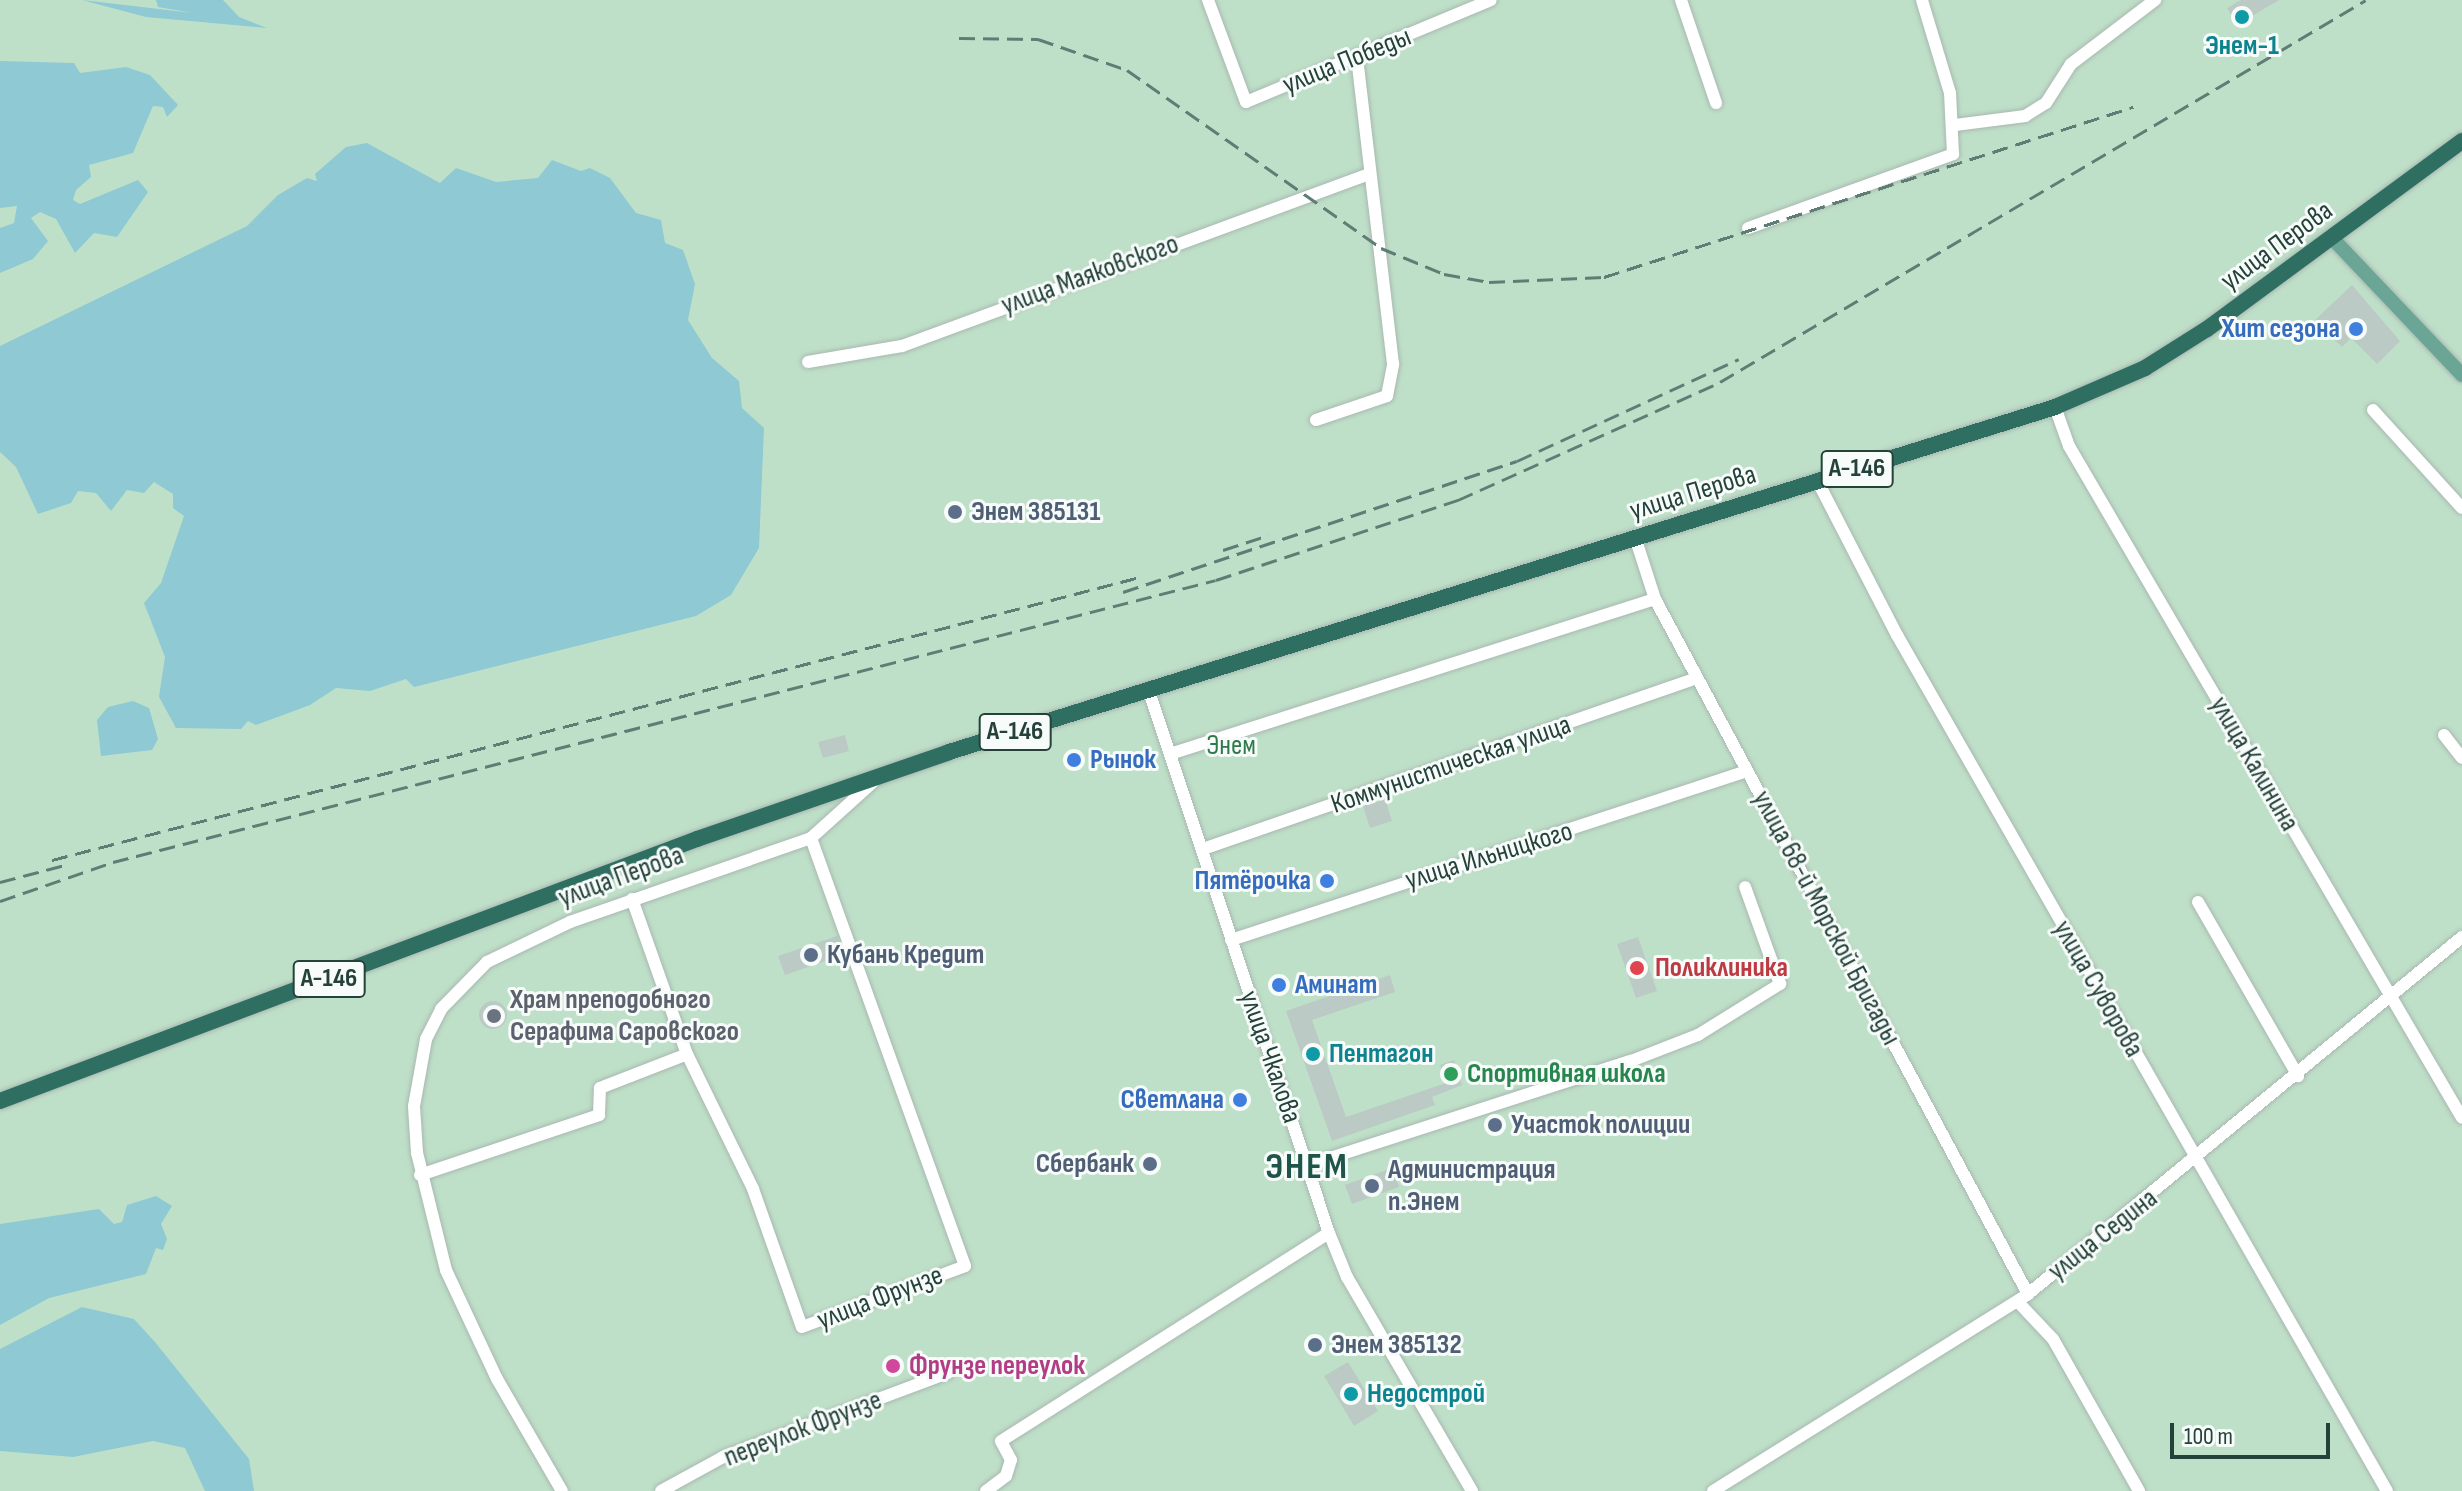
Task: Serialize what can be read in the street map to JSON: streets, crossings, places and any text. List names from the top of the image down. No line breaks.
{"streets":{"highway":["улица Перова","А-146"],"street":["улица Победы","улица Маяковского","улица Калинина","Коммунистическая улица","улица Ильницкого","улица 68-й Морской Бригады","улица Суворова","улица Чкалова","улица Седина","улица Фрунзе","переулок Фрунзе"]},"crossings":[["улица Перова","улица Калинина"],["улица Перова","улица 68-й Морской Бригады"],["улица Перова","улица Суворова"],["улица Перова","улица Чкалова"],["улица Перова","улица Фрунзе"],["улица Калинина","улица Седина"],["Коммунистическая улица","улица 68-й Морской Бригады"],["Коммунистическая улица","улица Чкалова"],["улица Ильницкого","улица 68-й Морской Бригады"],["улица Ильницкого","улица Чкалова"],["улица 68-й Морской Бригады","улица Седина"],["улица Суворова","улица Седина"]],"districts":["ЭНЕМ"],"parks":["Энем"],"places":["Энем-1","Хит сезона","Энем 385131","Рынок","Пятёрочка","Кубань Кредит","Поликлиника","Аминат","Храм преподобного Серафима Саровского","Пентагон","Спортивная школа","Светлана","Участок полиции","Сбербанк","Администрация п.Энем","Энем 385132","Фрунзе переулок","Недострой"],"scale_bar":"100 m"}
